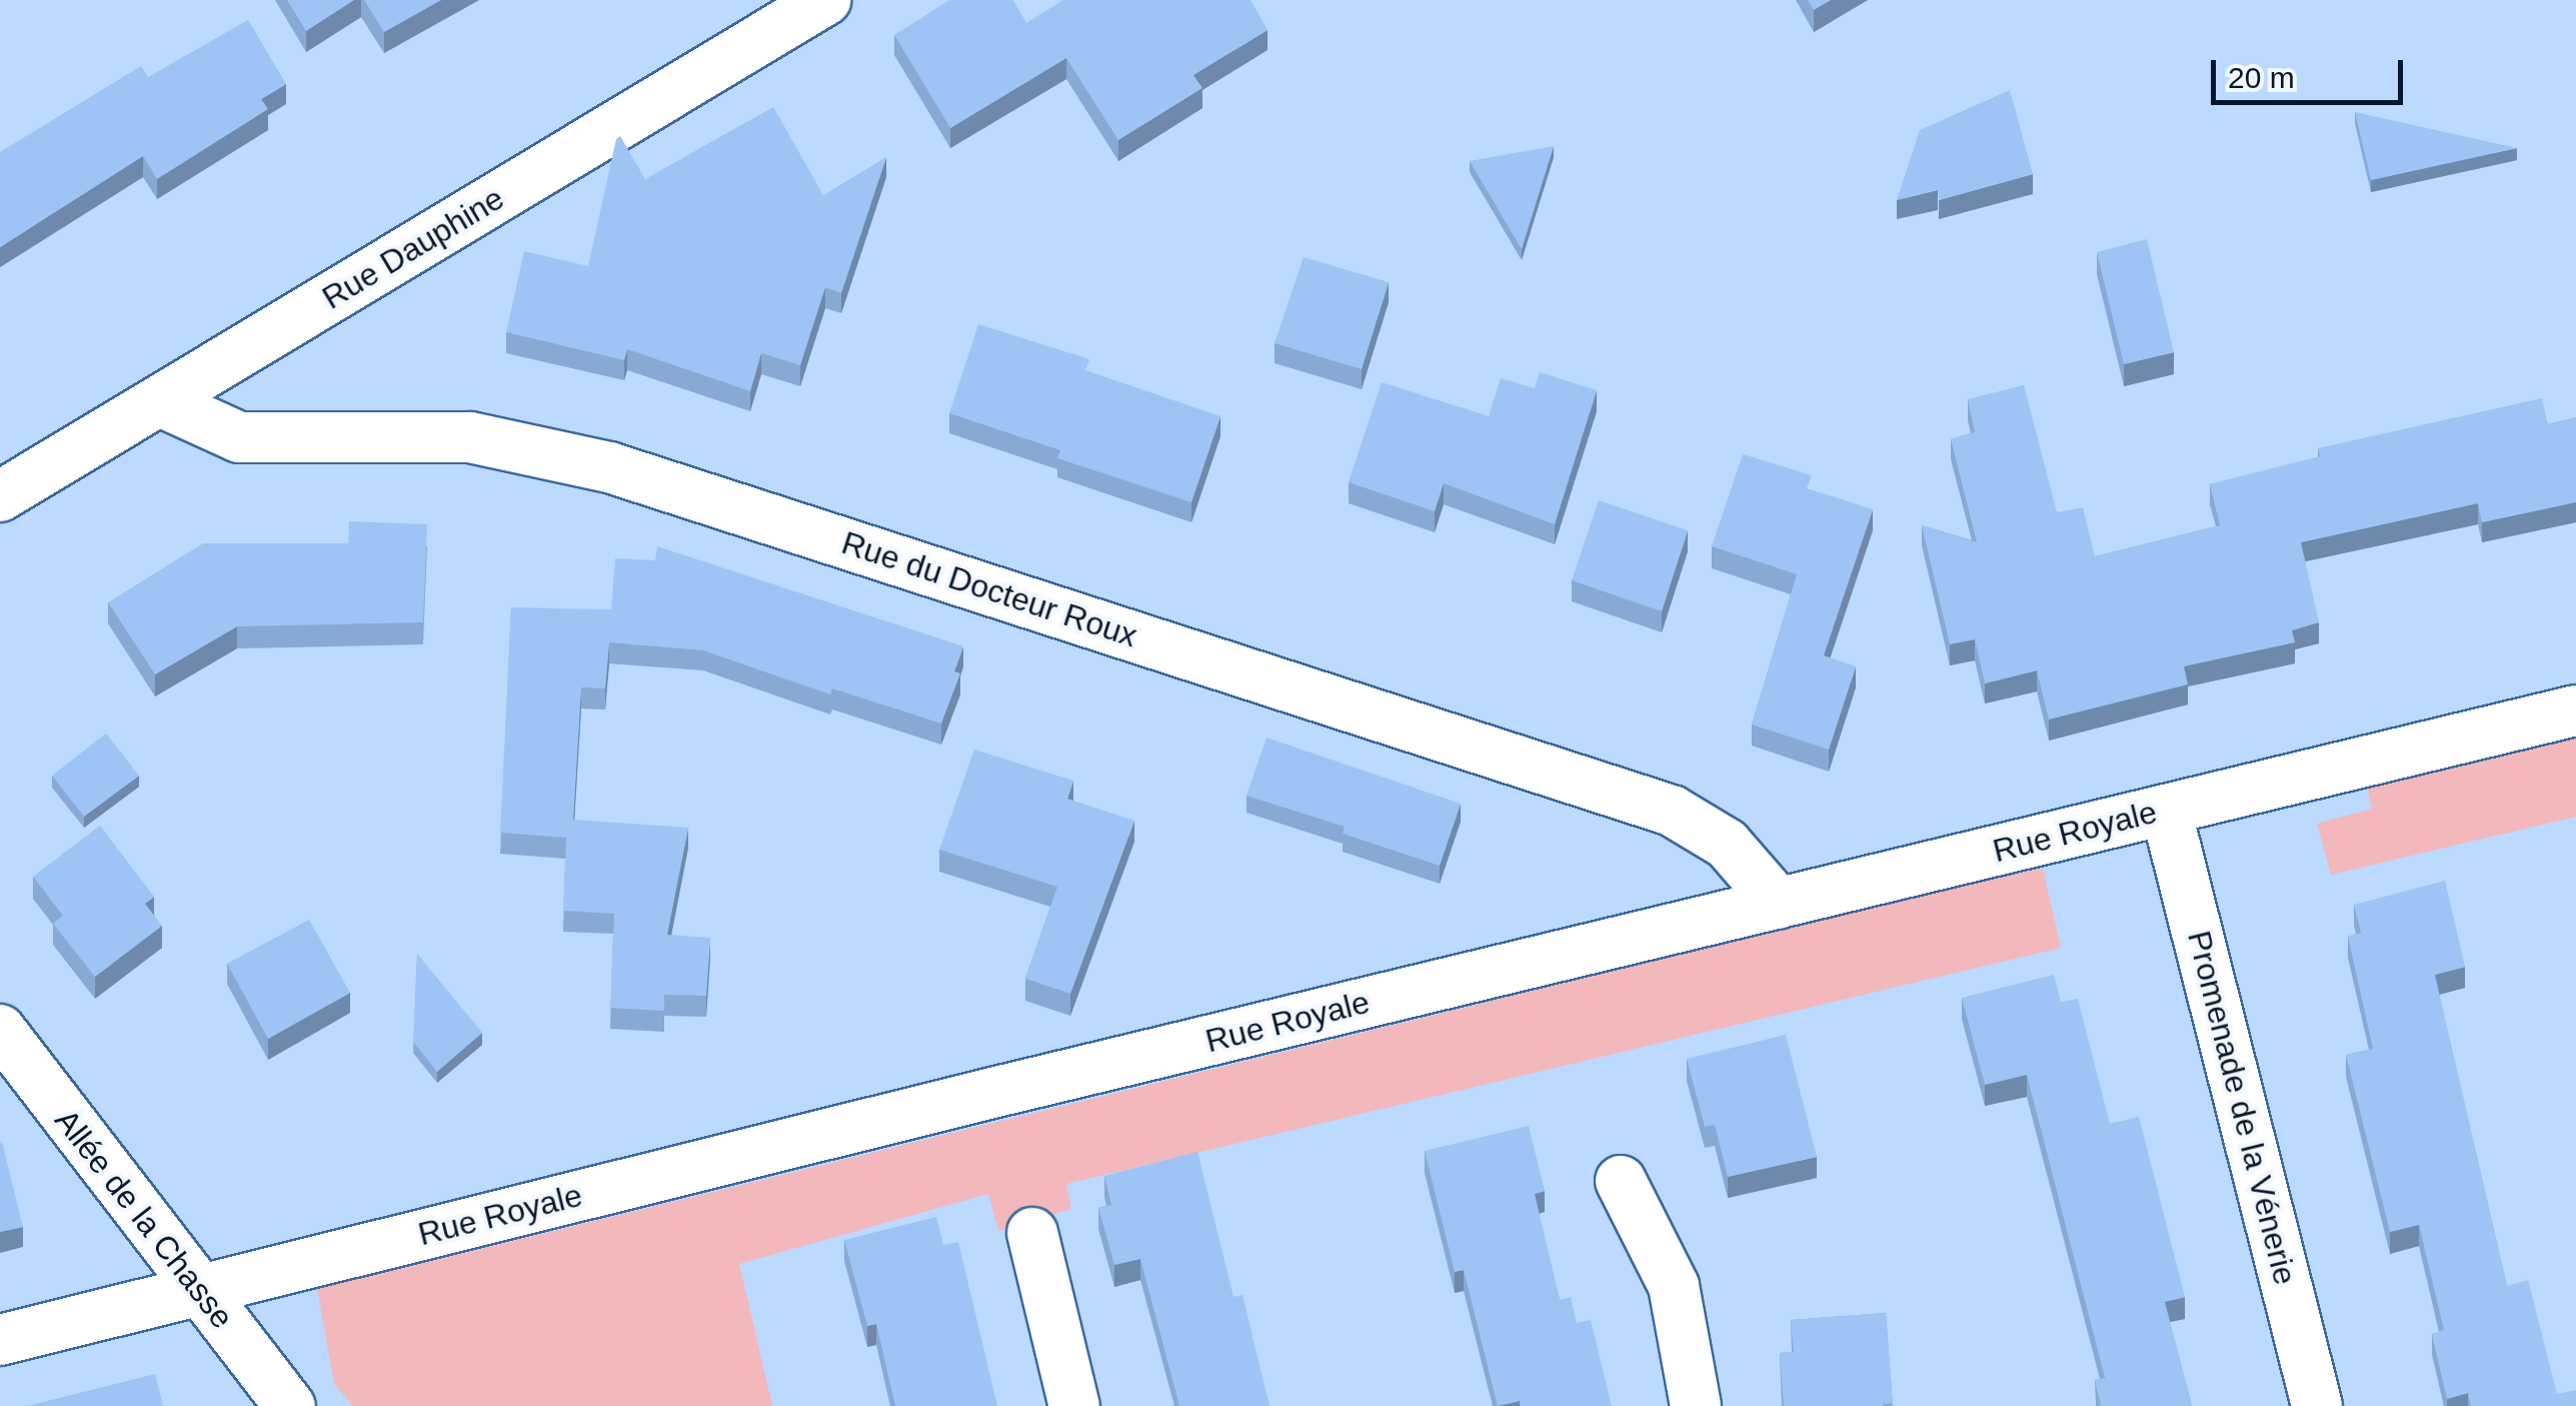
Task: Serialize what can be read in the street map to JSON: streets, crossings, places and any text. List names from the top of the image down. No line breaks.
{"streets":{"street":["Rue Dauphine","Rue du Docteur Roux","Rue Royale","Promenade de la Vénerie","Allée de la Chasse"]},"crossings":[["Rue Dauphine","Rue du Docteur Roux"],["Rue du Docteur Roux","Rue Royale"],["Rue Royale","Promenade de la Vénerie"],["Rue Royale","Allée de la Chasse"]],"scale_bar":"20 m"}
